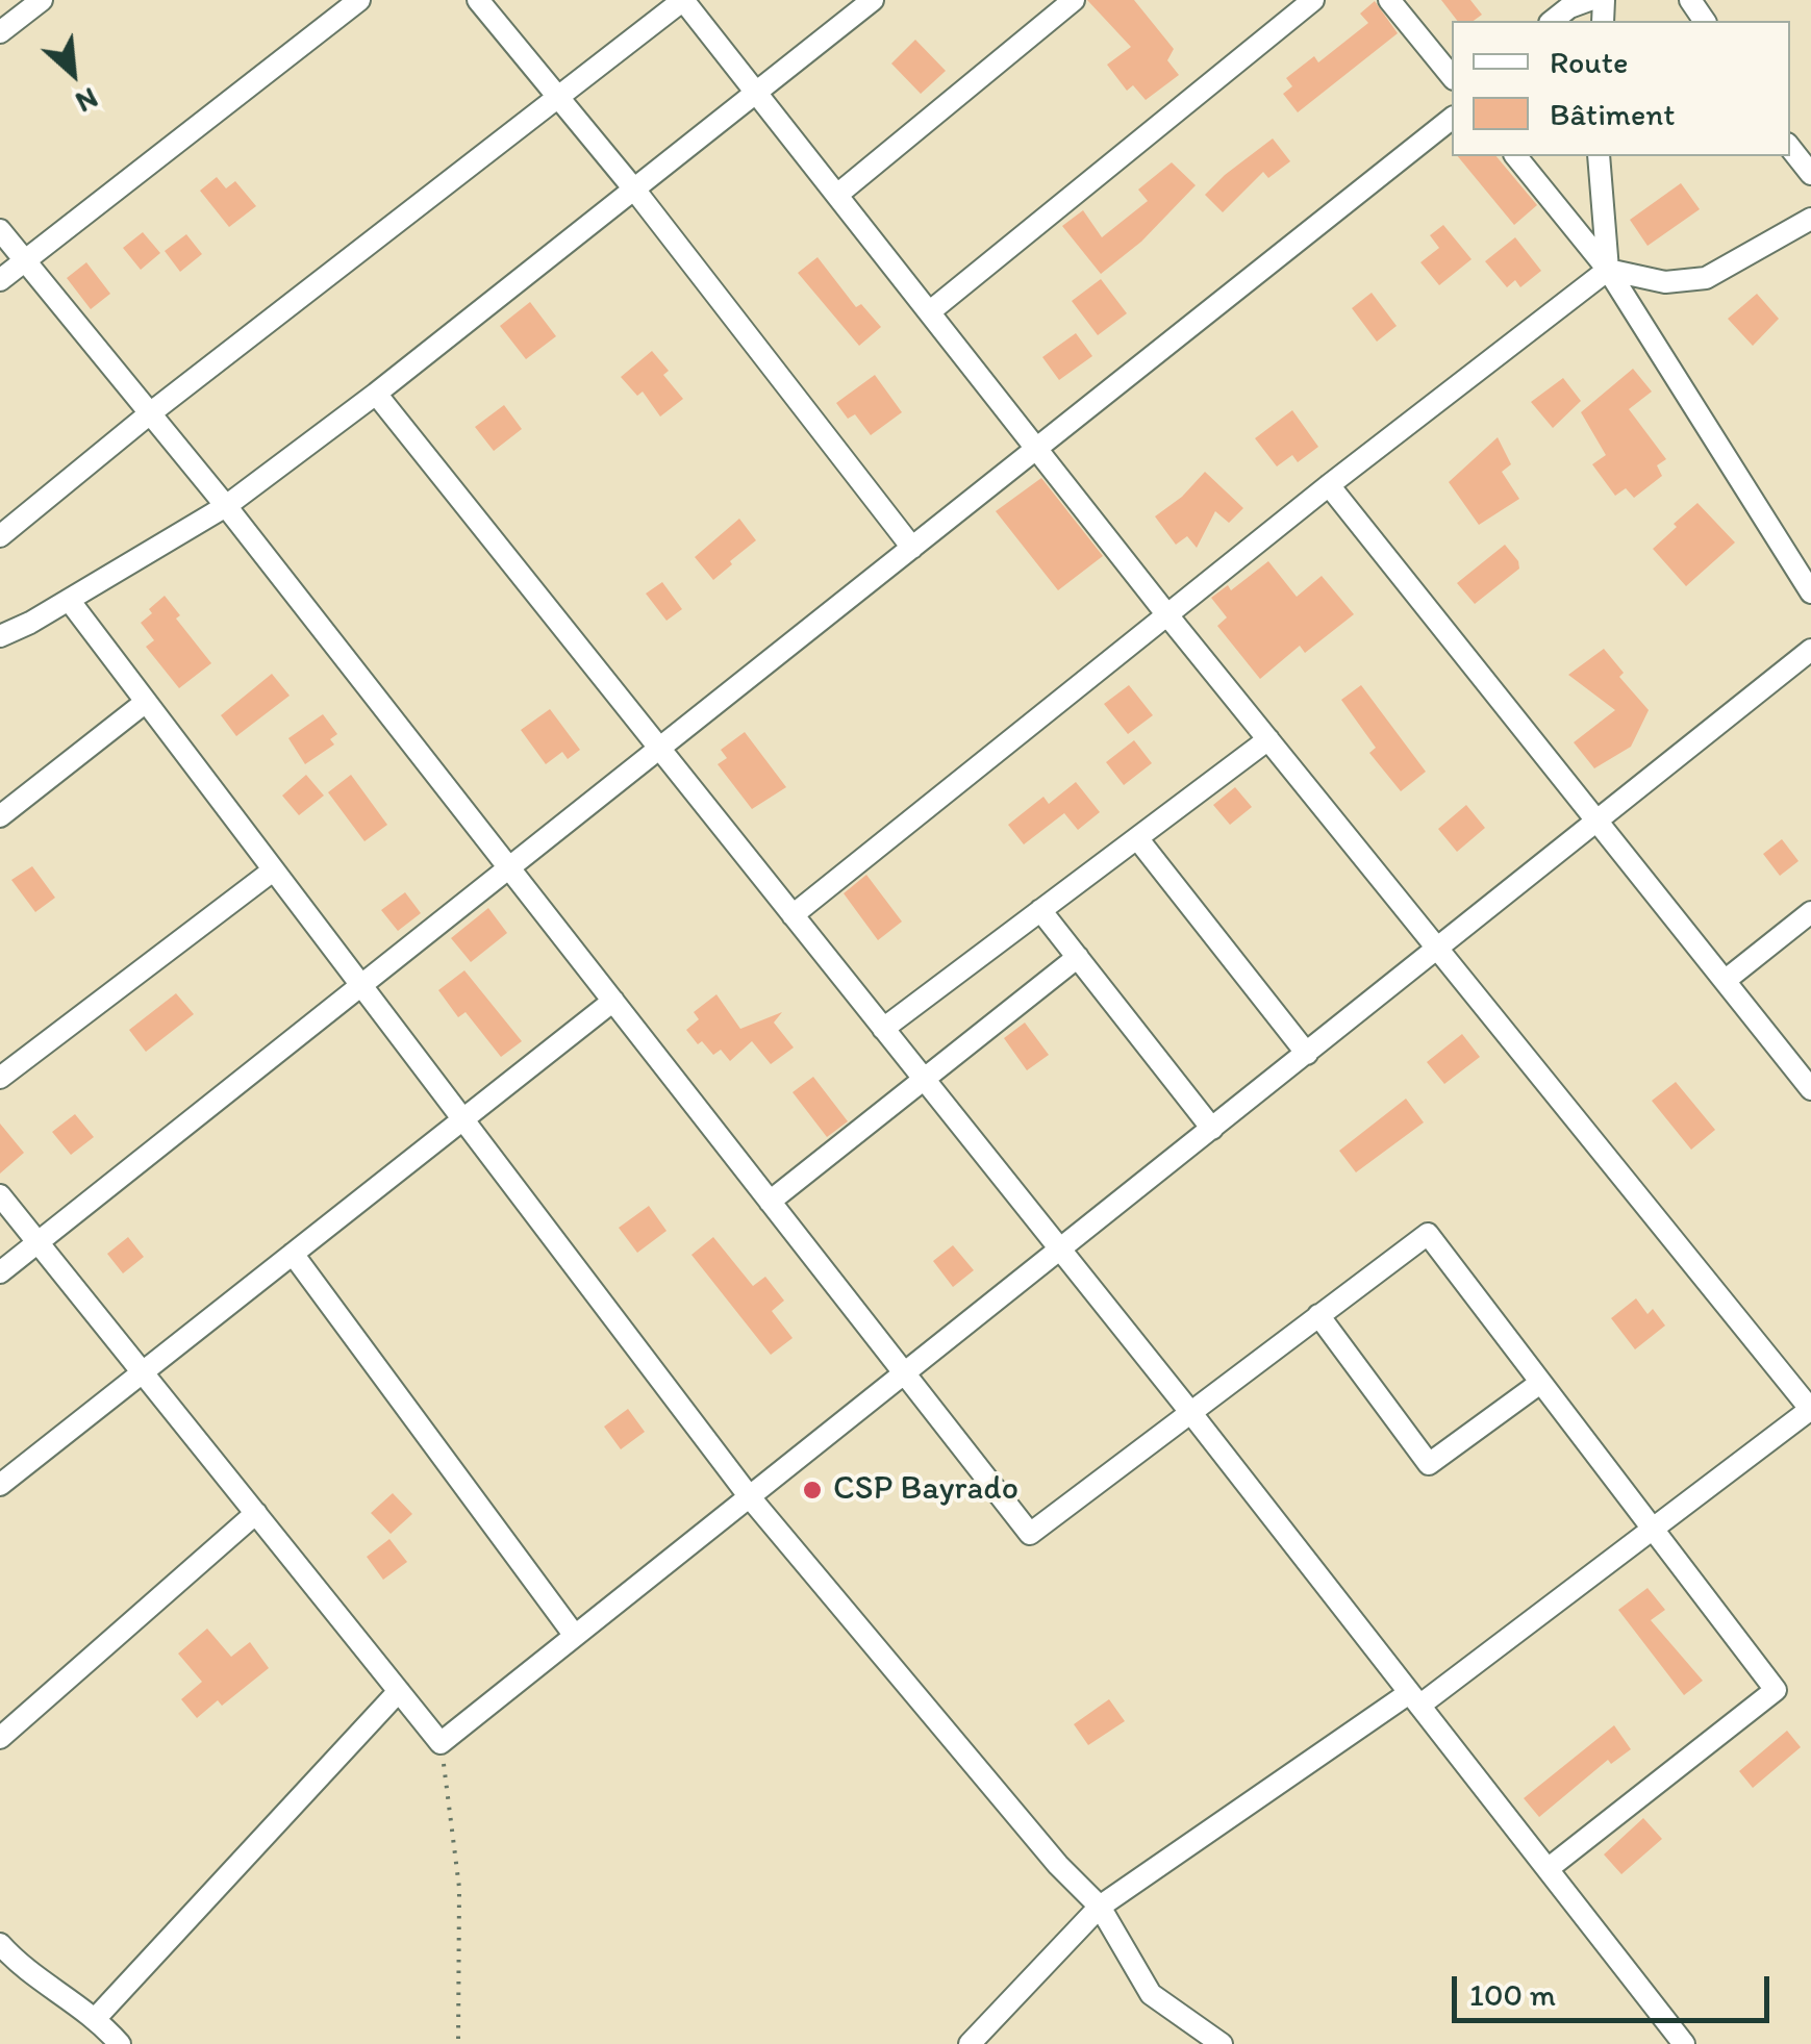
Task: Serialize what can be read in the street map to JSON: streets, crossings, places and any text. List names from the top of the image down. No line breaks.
{"places":["CSP Bayrado"],"legend":["Route","Bâtiment"],"scale_bar":"100 m","north":"bottom right"}
